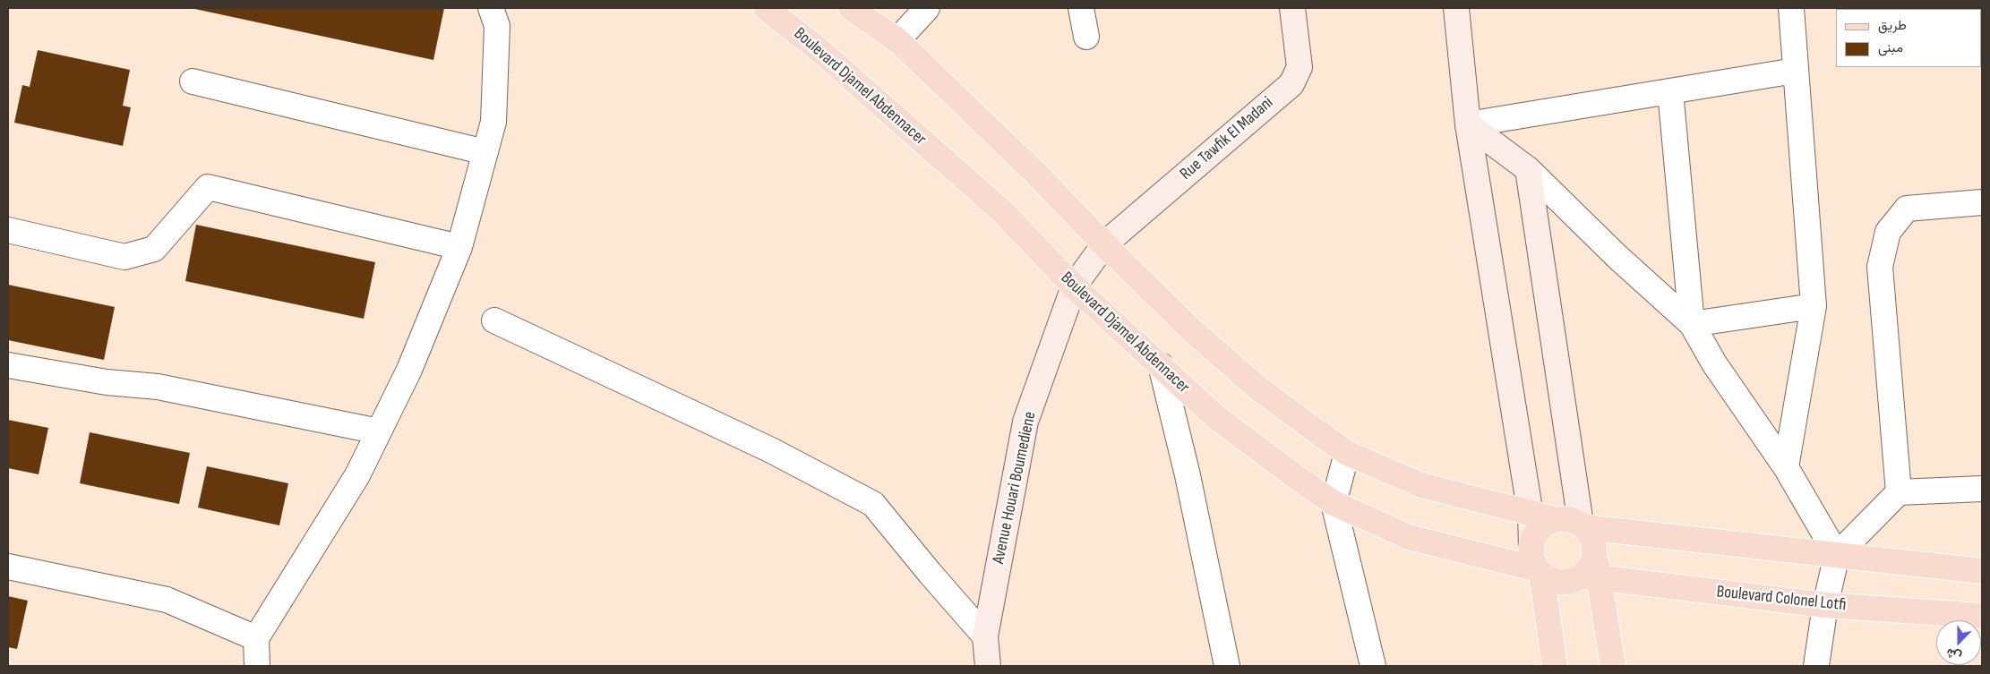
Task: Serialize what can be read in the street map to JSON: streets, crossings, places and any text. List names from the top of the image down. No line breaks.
{"streets":{"main road":["Boulevard Djamel Abdennacer","Rue Tawfik El Madani","Avenue Houari Boumediene","Boulevard Colonel Lotfi"]},"crossings":[["Boulevard Djamel Abdennacer","Avenue Houari Boumediene"],["Boulevard Djamel Abdennacer","Boulevard Colonel Lotfi"],["Rue Tawfik El Madani","Avenue Houari Boumediene"]],"legend":["طريق","مبنى"],"north":"bottom"}
